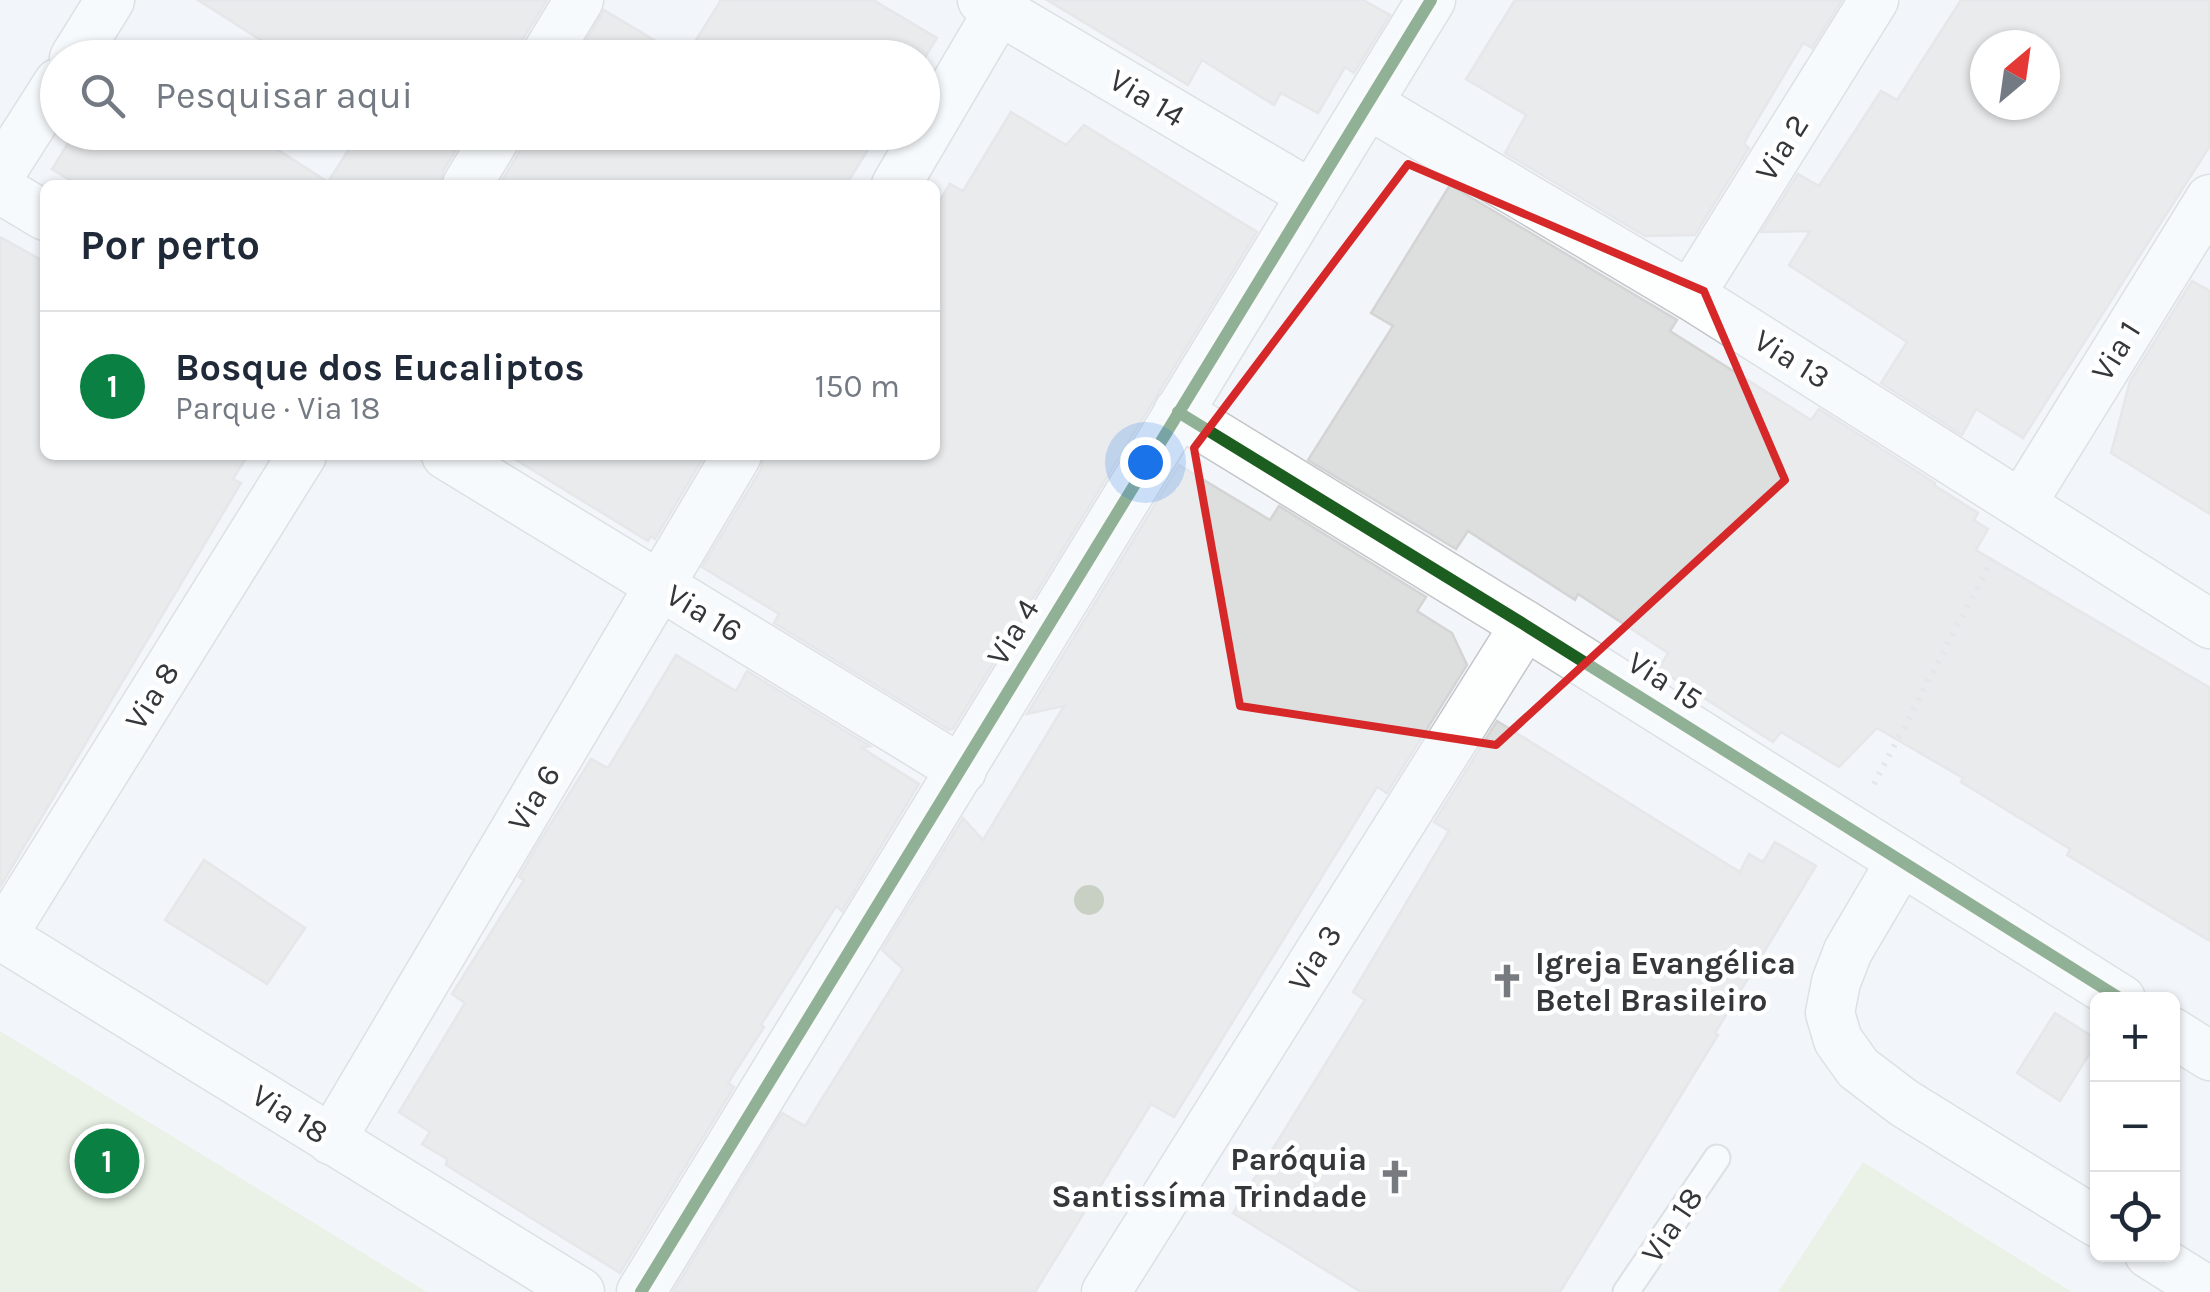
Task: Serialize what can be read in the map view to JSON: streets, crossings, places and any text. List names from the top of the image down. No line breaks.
{"streets":{"street":["Via 14","Via 2","Via 1","Via 13","Via 16","Via 4","Via 15","Via 8","Via 6","Via 3","Via 18"]},"crossings":[["Via 14","Via 4"],["Via 2","Via 13"],["Via 1","Via 13"],["Via 13","Via 4"],["Via 16","Via 4"],["Via 16","Via 6"],["Via 4","Via 15"],["Via 15","Via 3"],["Via 8","Via 18"],["Via 6","Via 18"]],"places":{"church":["Igreja Evangélica Betel Brasileiro","Paróquia Santissíma Trindade"]},"north":"top right","page":{"search":"Pesquisar aqui","heading":"Por perto","list":[{"mark":"1","name":"Bosque dos Eucaliptos","note":"Parque · Via 18","value":"150 m"}],"map_buttons":["+","−"],"pins":"1"}}
